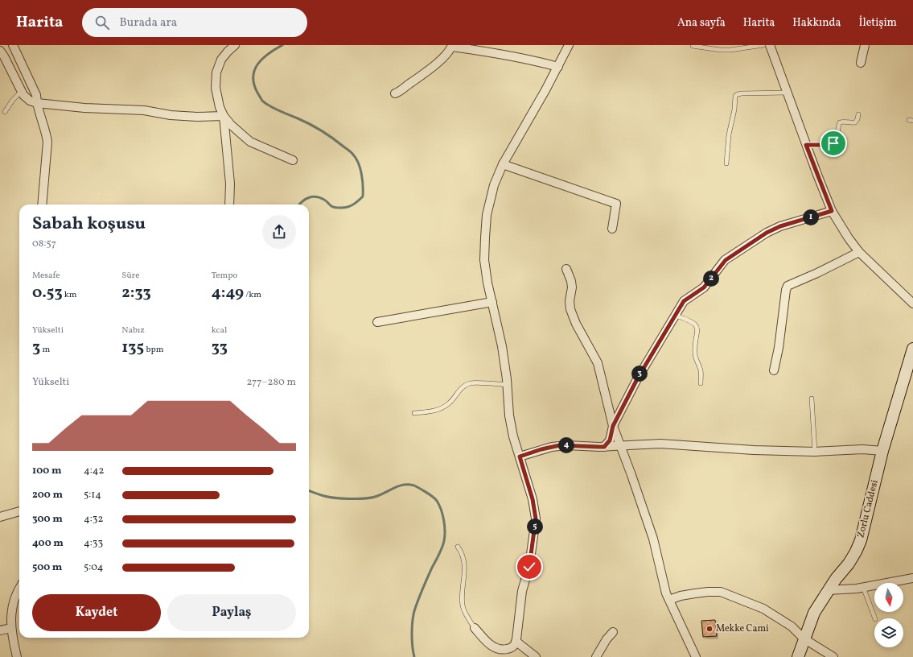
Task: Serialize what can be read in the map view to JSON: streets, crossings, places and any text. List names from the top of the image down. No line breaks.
{"streets":{"street":["Zorlu Caddesi"]},"places":["Mekke Cami"],"north":"bottom","page":{"header":"Harita","search":"Burada ara","nav":["Ana sayfa","Harita","Hakkında","İletişim"],"heading":["Sabah koşusu","08:57"],"pins":["1","2","3","4","5"],"stats":[["Mesafe","0.53 km"],["Süre","2:33"],["Tempo","4:49 /km"],["Yükselti","3 m"],["Nabız","135 bpm"],["kcal","33"]],"chart":["Yükselti","277–280 m"],"list":[{"name":"100 m","note":"4:42"},{"name":"200 m","note":"5:14"},{"name":"300 m","note":"4:32"},{"name":"400 m","note":"4:33"},{"name":"500 m","note":"5:04"}],"buttons":["Kaydet","Paylaş"]}}
